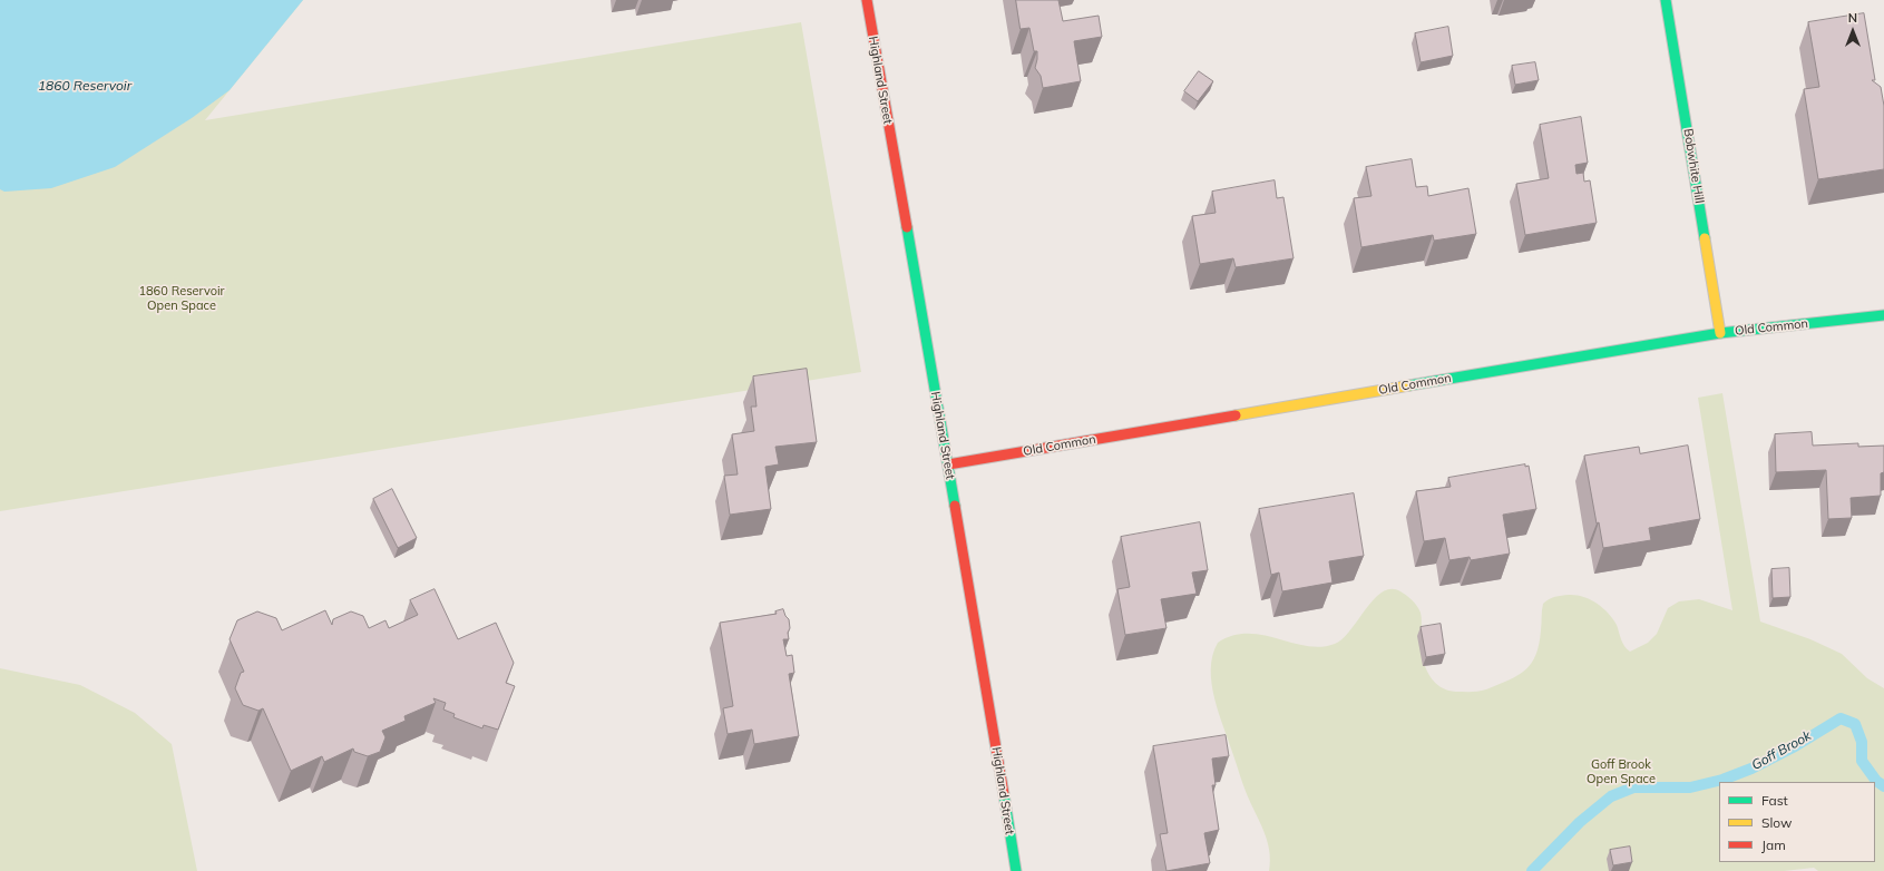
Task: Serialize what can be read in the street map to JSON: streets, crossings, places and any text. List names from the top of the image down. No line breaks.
{"streets":{"street":["Highland Street","Bobwhite Hill","Old Common"]},"crossings":[["Highland Street","Old Common"],["Bobwhite Hill","Old Common"]],"water":["1860 Reservoir","Goff Brook"],"parks":["1860 Reservoir Open Space","Goff Brook Open Space"],"legend":["Fast","Slow","Jam"],"north":"top"}
